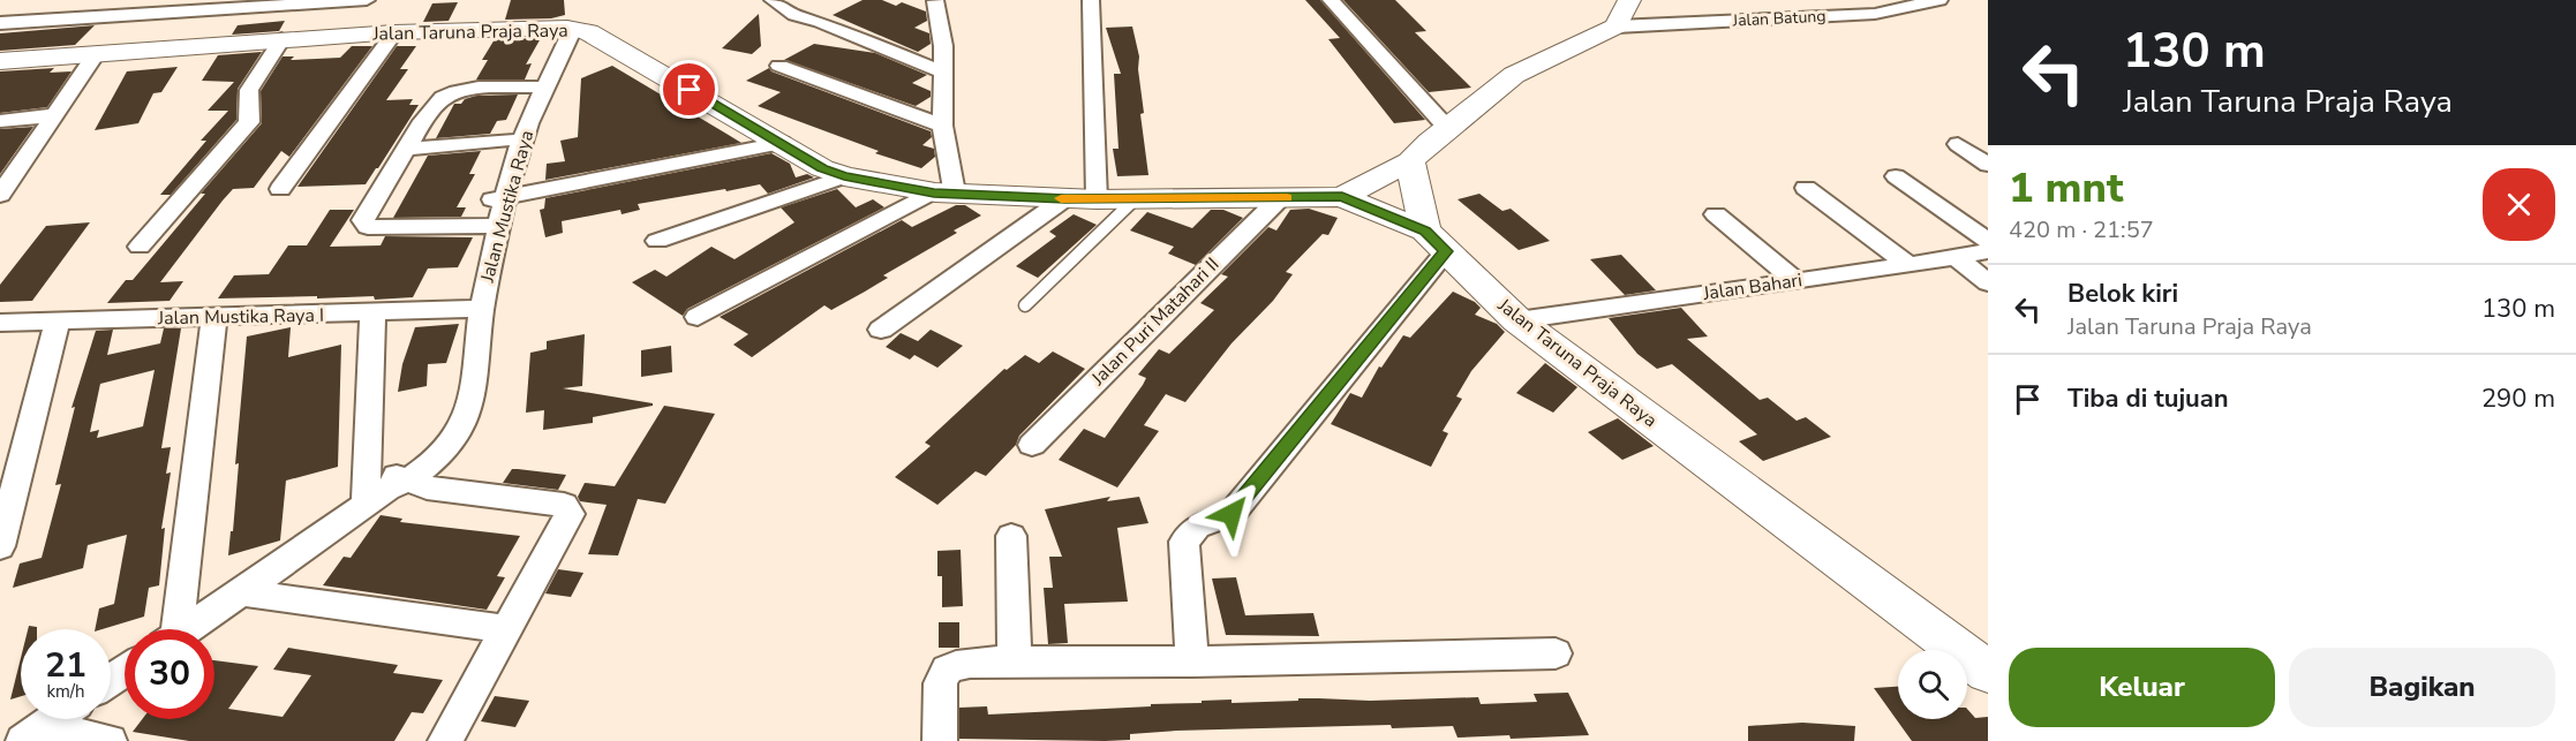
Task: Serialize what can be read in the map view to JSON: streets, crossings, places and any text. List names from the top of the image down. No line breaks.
{"streets":{"street":["Jalan Batung","Jalan Taruna Praja Raya","Jalan Mustika Raya","Jalan Bahari","Jalan Mustika Raya I","Jalan Puri Matahari II"]},"crossings":[["Jalan Taruna Praja Raya","Jalan Mustika Raya"],["Jalan Taruna Praja Raya","Jalan Bahari"],["Jalan Taruna Praja Raya","Jalan Puri Matahari II"],["Jalan Mustika Raya","Jalan Mustika Raya I"]],"page":{"turn":["130 m","Jalan Taruna Praja Raya"],"heading":["1 mnt","420 m · 21:57"],"list":[{"name":"Belok kiri","note":"Jalan Taruna Praja Raya","value":"130 m"},{"name":"Tiba di tujuan","value":"290 m"}],"speed":"21 km/h","limit":"30","buttons":["Keluar","Bagikan"]}}
